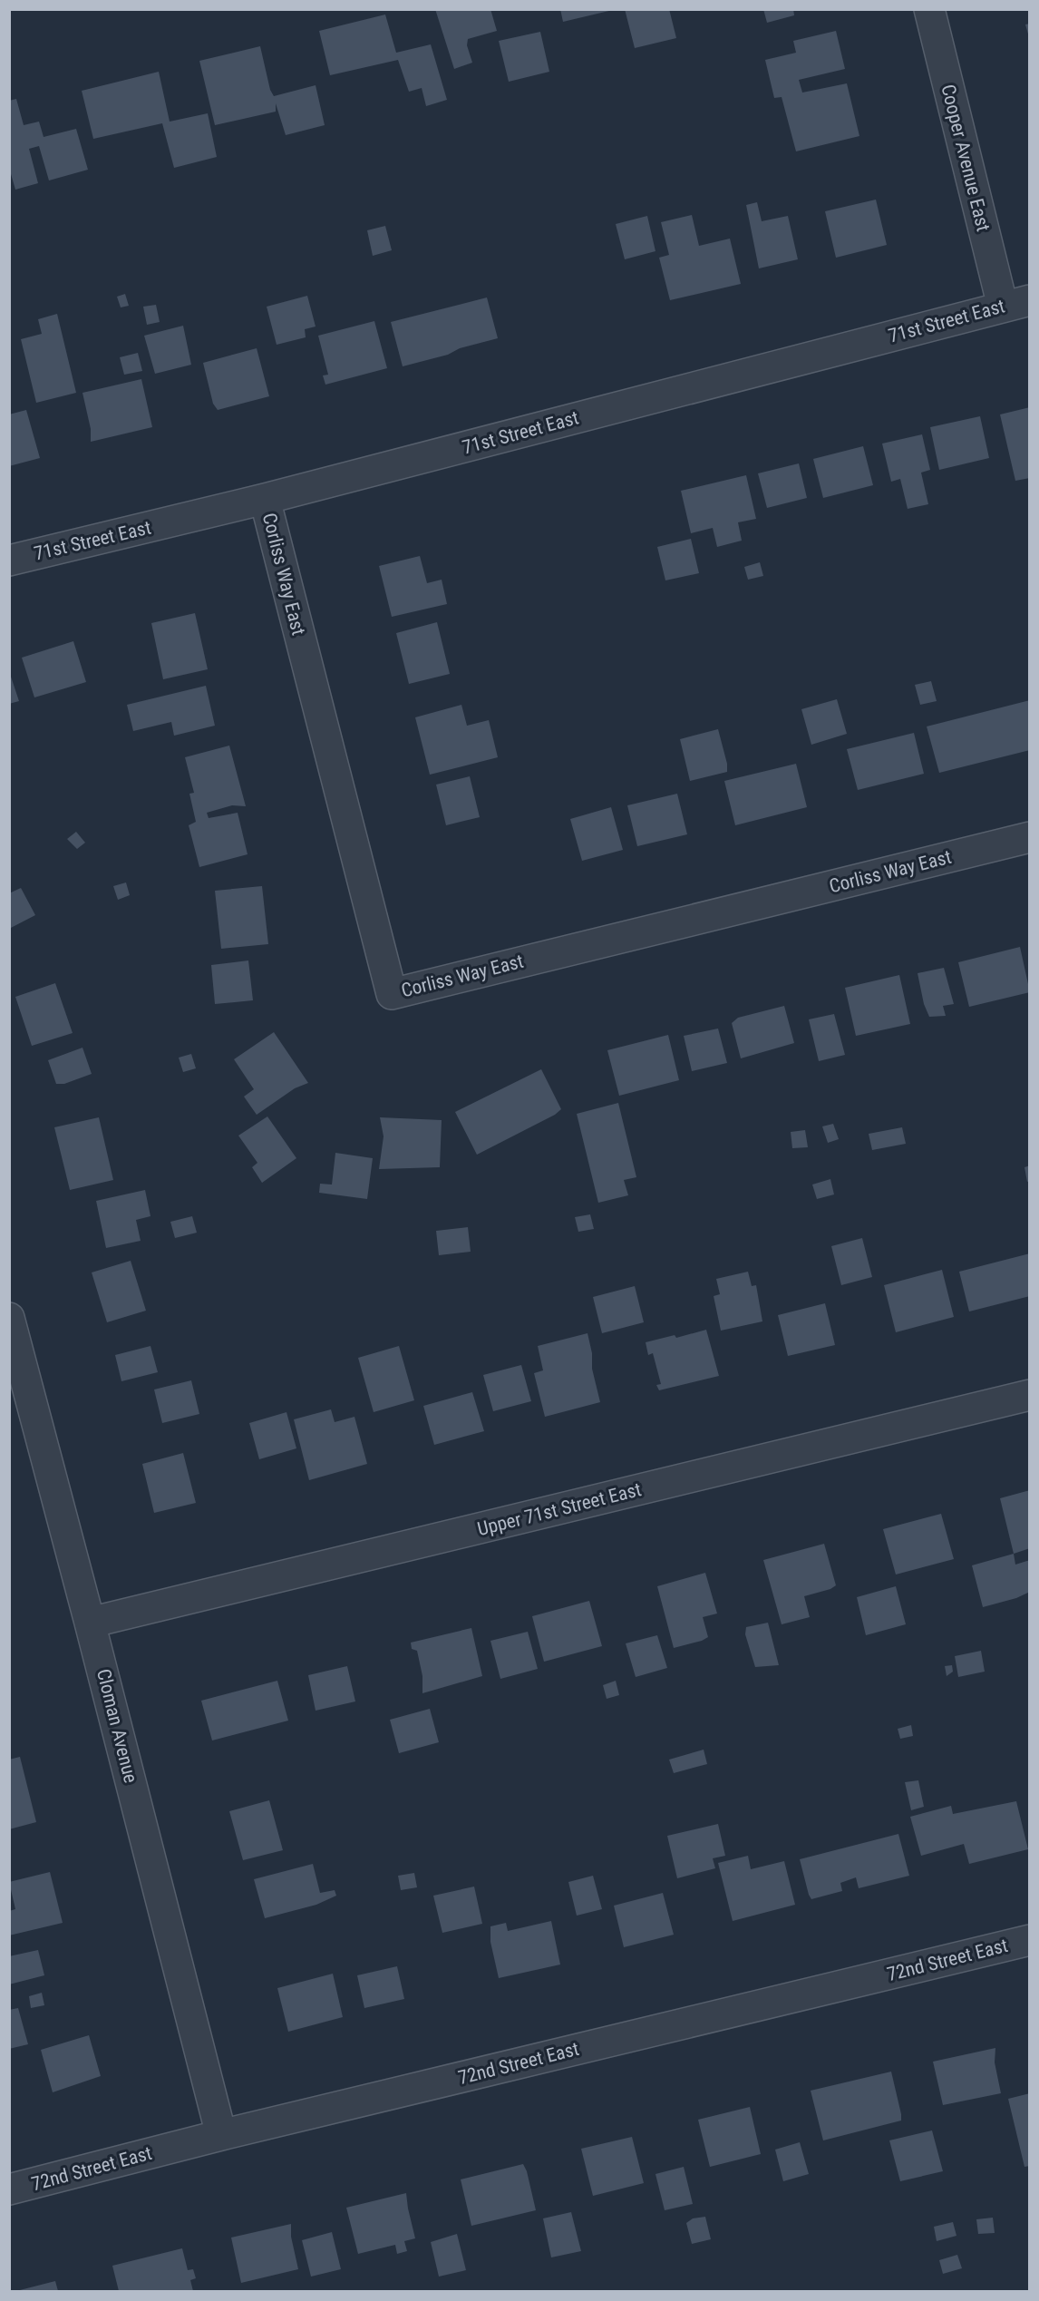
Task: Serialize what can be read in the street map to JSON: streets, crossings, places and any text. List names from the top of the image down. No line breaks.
{"streets":{"street":["Cooper Avenue East","71st Street East","Corliss Way East","Upper 71st Street East","Cloman Avenue","72nd Street East"]},"crossings":[["Cooper Avenue East","71st Street East"],["71st Street East","Corliss Way East"],["Upper 71st Street East","Cloman Avenue"],["Cloman Avenue","72nd Street East"]]}
